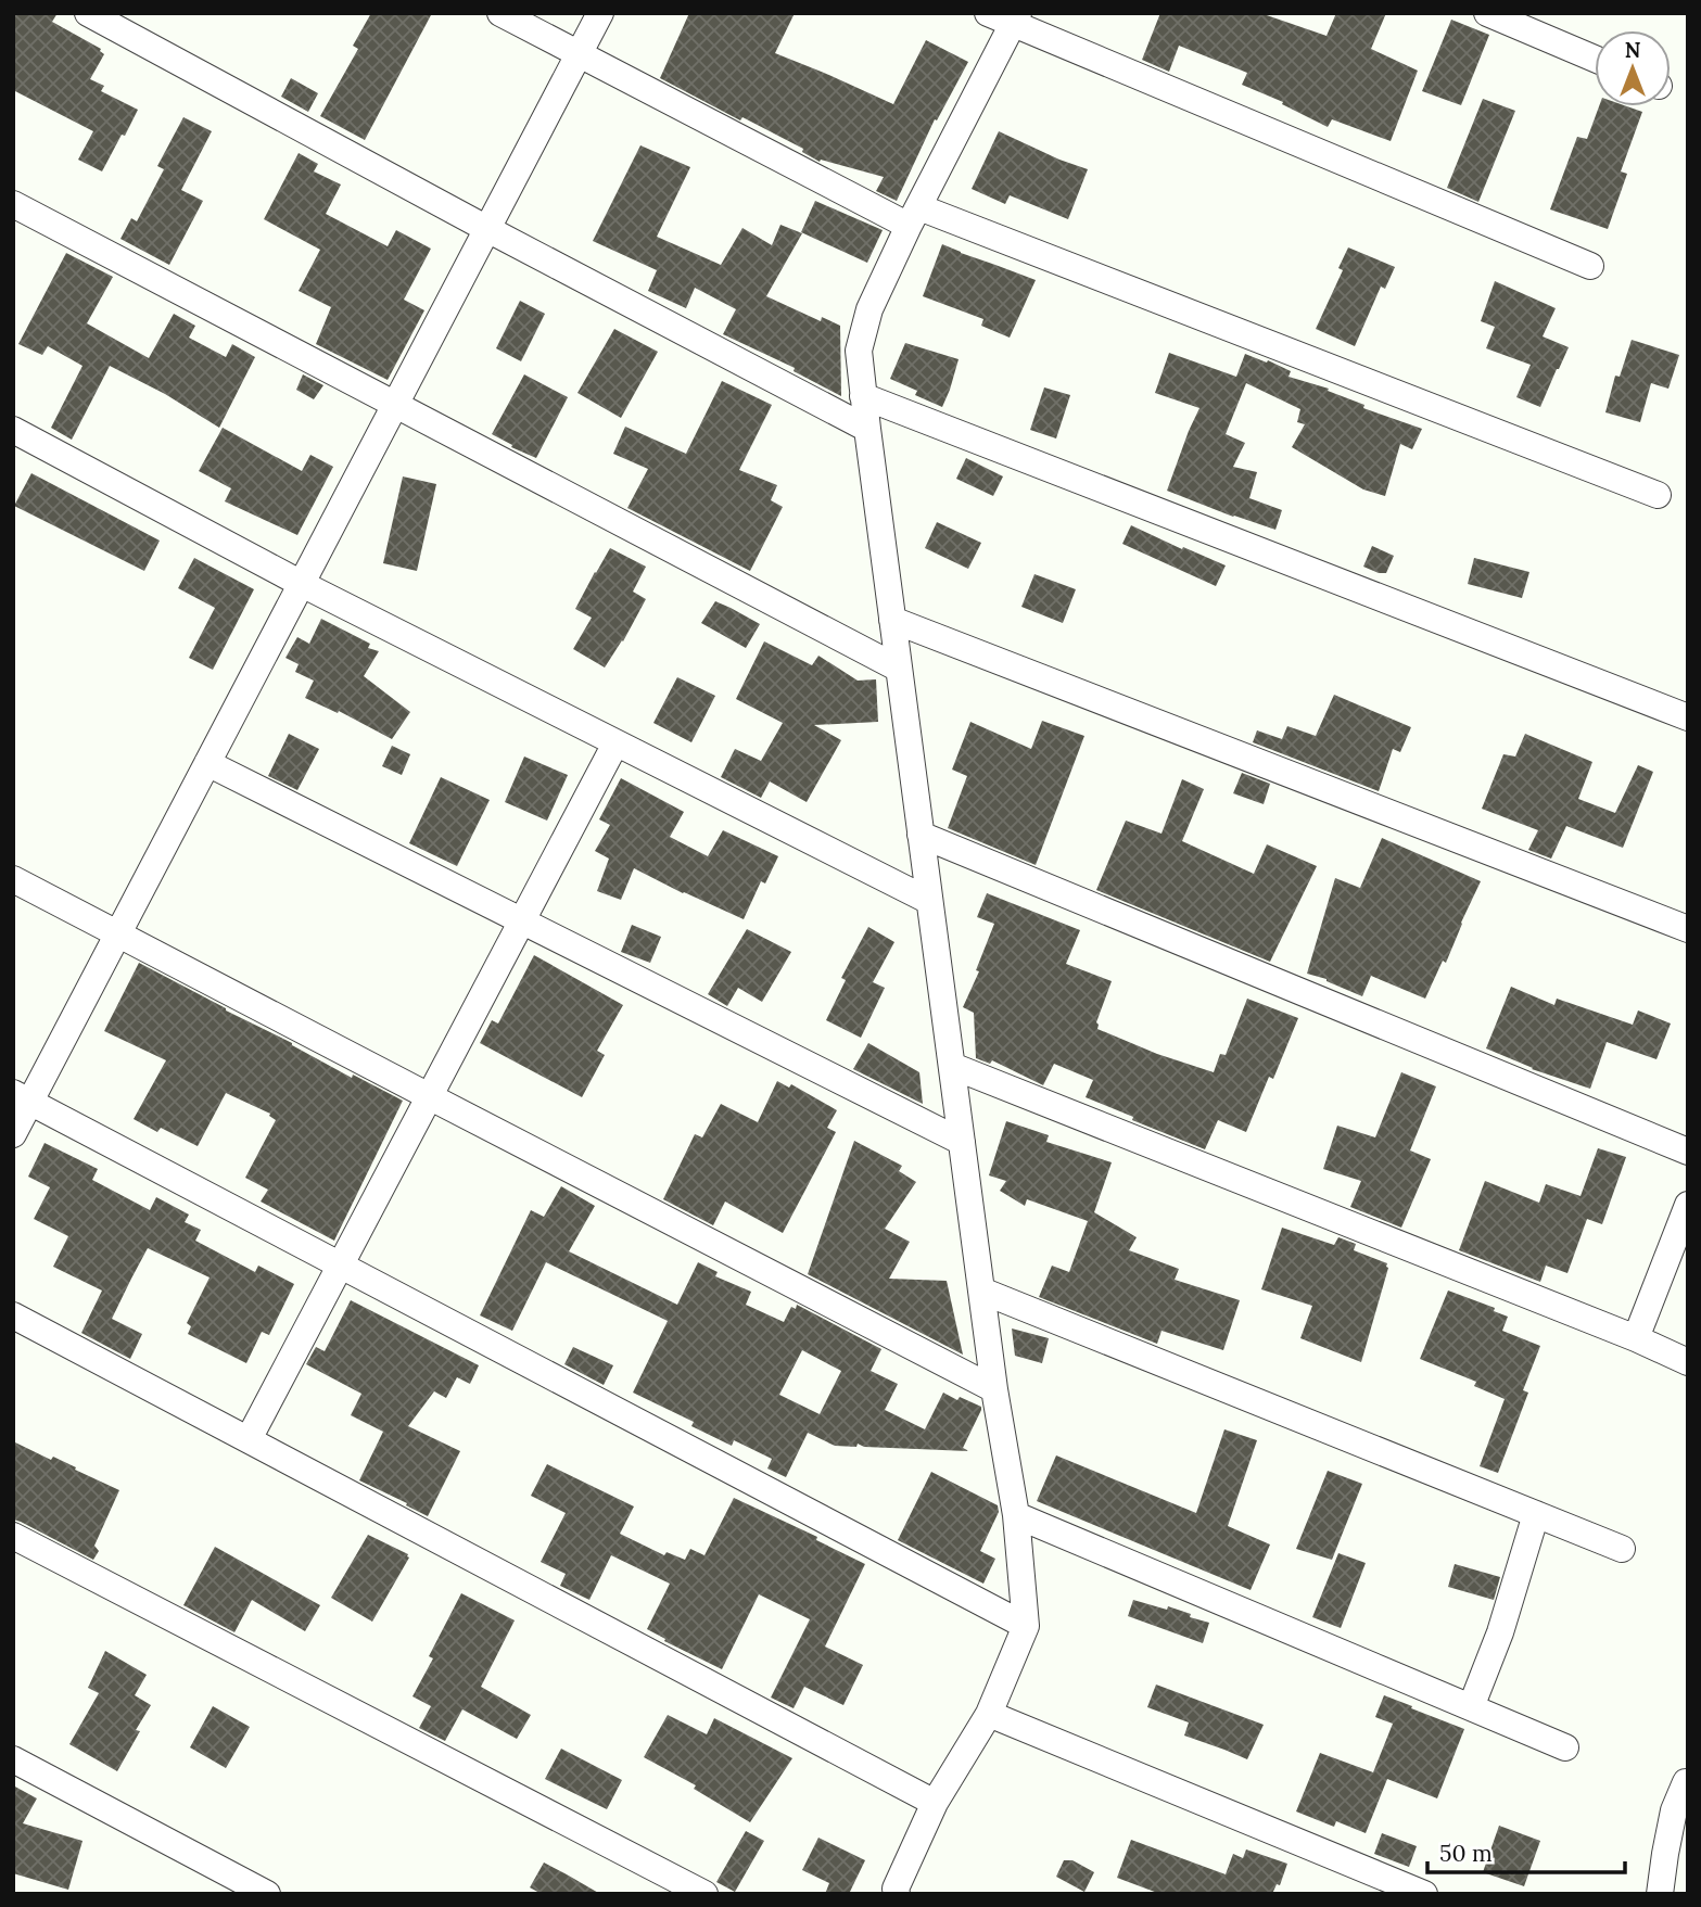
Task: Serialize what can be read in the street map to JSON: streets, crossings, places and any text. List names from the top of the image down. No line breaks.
{"scale_bar":"50 m","north":"top"}
